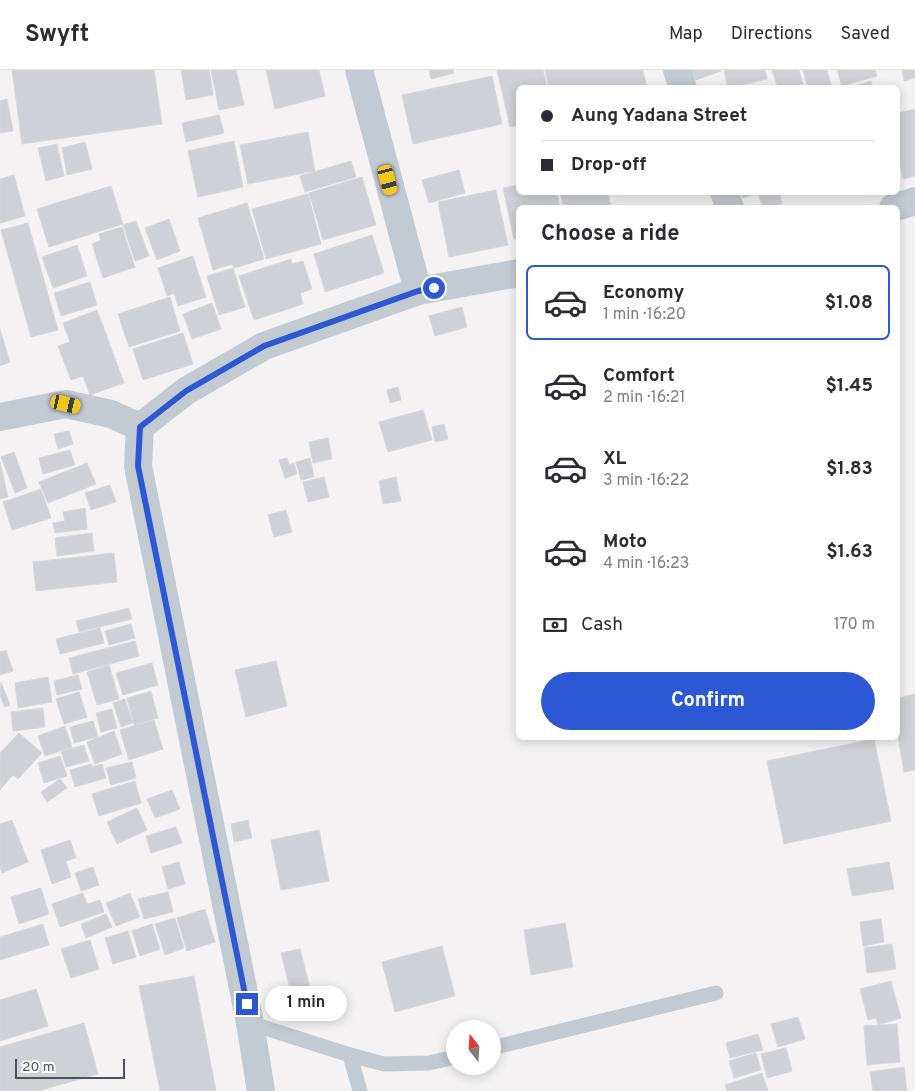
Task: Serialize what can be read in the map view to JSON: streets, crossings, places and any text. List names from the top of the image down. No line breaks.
{"scale_bar":"20 m","north":"top","page":{"header":"Swyft","nav":["Map","Directions","Saved"],"banner":["Aung Yadana Street","Drop-off"],"heading":"Choose a ride","list":[{"name":"Economy","note":"1 min · 16:20","value":"$1.08"},{"name":"Comfort","note":"2 min · 16:21","value":"$1.45"},{"name":"XL","note":"3 min · 16:22","value":"$1.83"},{"name":"Moto","note":"4 min · 16:23","value":"$1.63"}],"pay":["Cash","170 m"],"buttons":"Confirm","bubble":"1 min","scale":"20 m"}}
